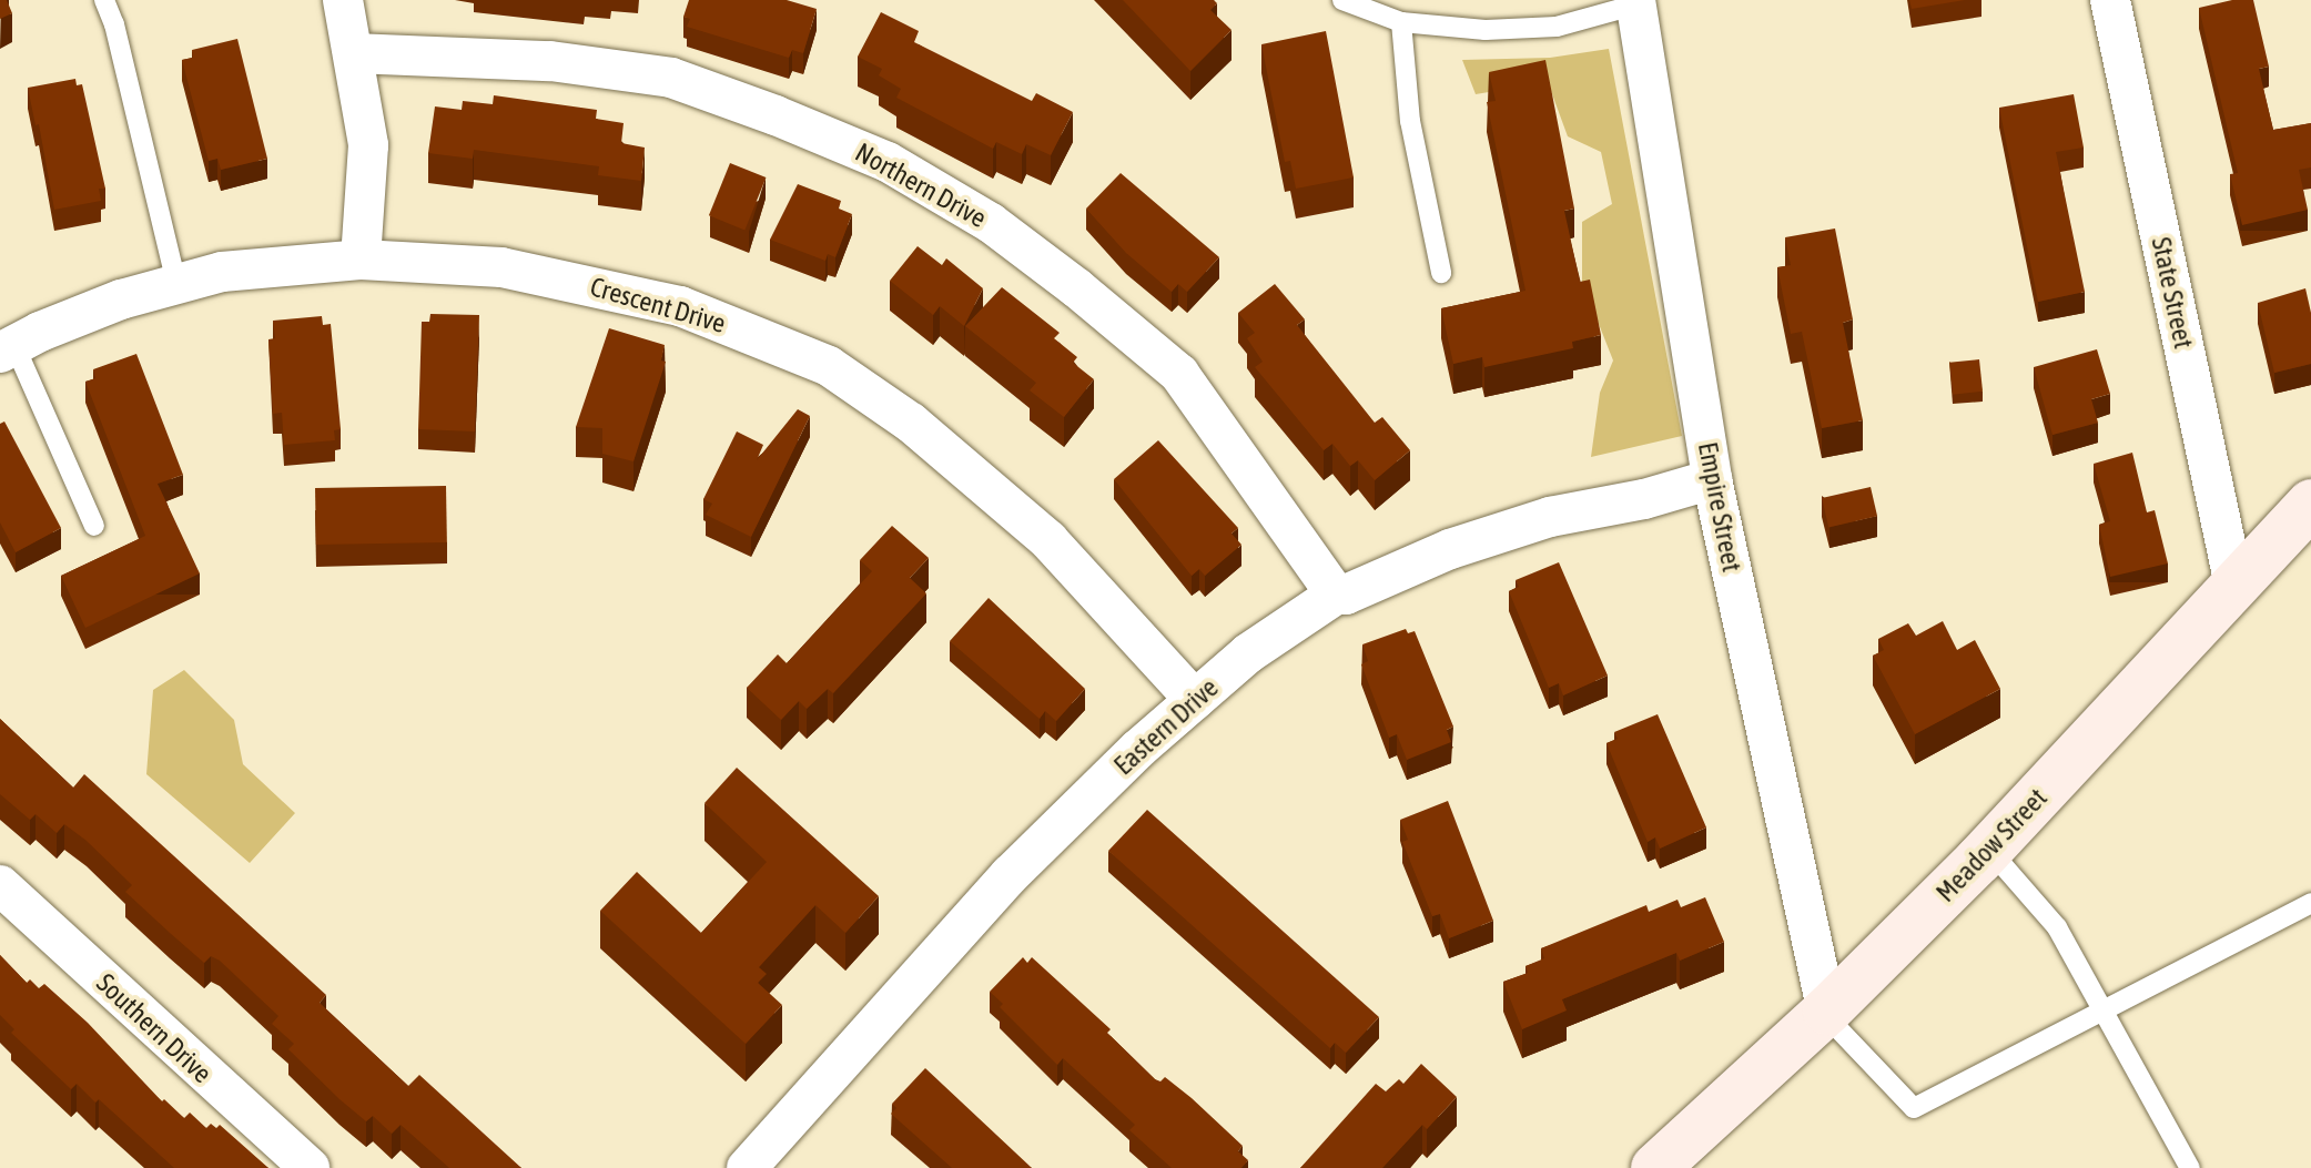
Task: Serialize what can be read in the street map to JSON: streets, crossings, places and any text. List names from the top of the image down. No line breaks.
{"streets":{"main road":["Meadow Street"],"street":["Northern Drive","State Street","Crescent Drive","Empire Street","Eastern Drive","Southern Drive"]},"crossings":[["Northern Drive","Eastern Drive"],["State Street","Meadow Street"],["Crescent Drive","Eastern Drive"],["Empire Street","Eastern Drive"],["Empire Street","Meadow Street"]]}
